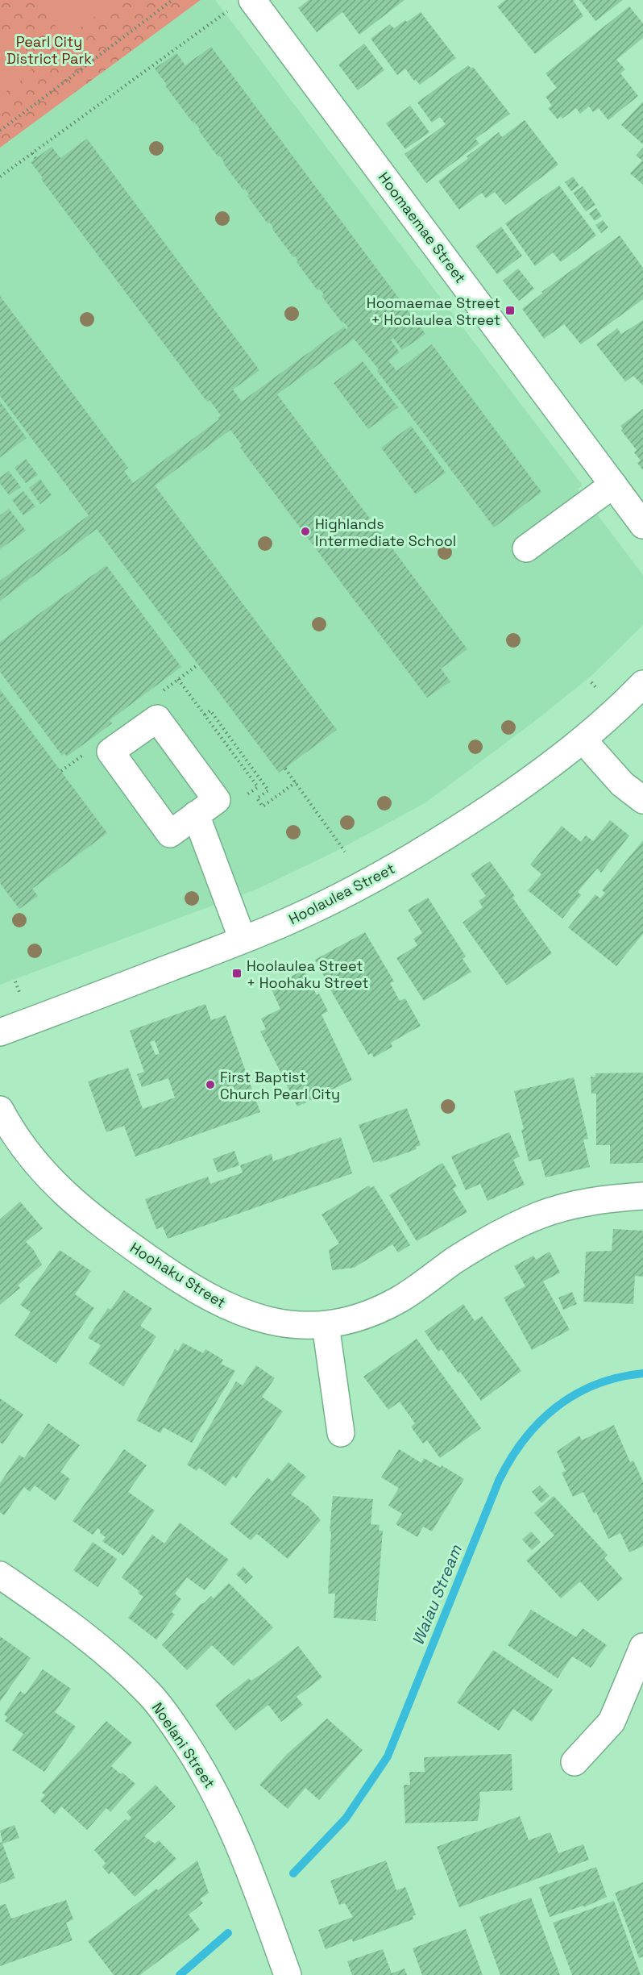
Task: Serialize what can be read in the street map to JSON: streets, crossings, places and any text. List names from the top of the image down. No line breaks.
{"streets":{"street":["Hoomaemae Street","Hoolaulea Street","Hoohaku Street","Noelani Street"]},"water":["Waiau Stream"],"parks":["Pearl City District Park"],"places":{"transit":["Hoomaemae Street + Hoolaulea Street","Hoolaulea Street + Hoohaku Street"],"other":["Highlands Intermediate School","First Baptist Church Pearl City"]}}
